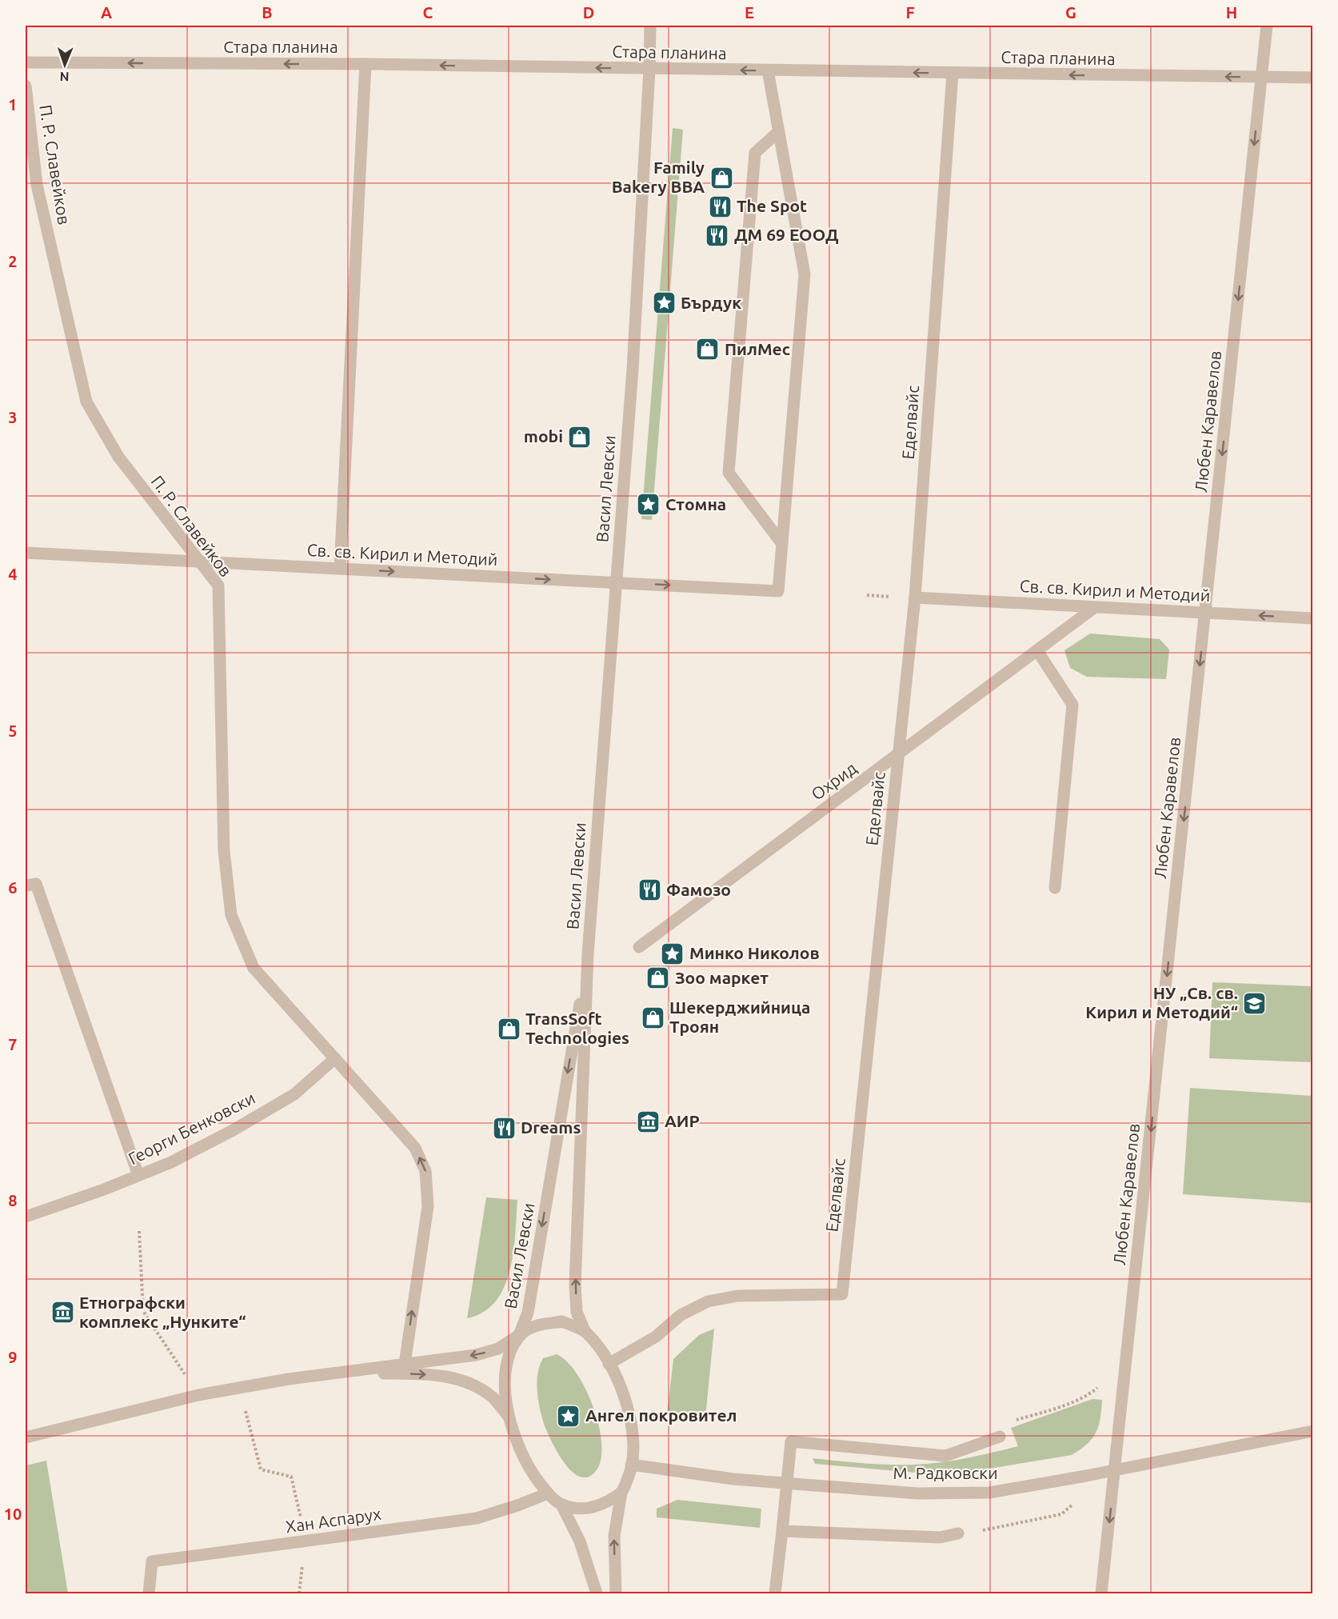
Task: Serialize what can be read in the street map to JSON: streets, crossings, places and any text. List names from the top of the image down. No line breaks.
{"streets":{"street":["Стара планина","П. Р. Славейков","Любен Каравелов","Еделвайс","Васил Левски","Св. св. Кирил и Методий","Охрид","Георги Бенковски","М. Радковски","Хан Аспарух"]},"crossings":[["Стара планина","Любен Каравелов"],["Стара планина","Еделвайс"],["Стара планина","Васил Левски"],["П. Р. Славейков","Св. св. Кирил и Методий"],["П. Р. Славейков","Георги Бенковски"],["Любен Каравелов","Св. св. Кирил и Методий"],["Любен Каравелов","М. Радковски"],["Еделвайс","Васил Левски"],["Еделвайс","Св. св. Кирил и Методий"],["Еделвайс","Охрид"],["Еделвайс","М. Радковски"],["Еделвайс","Хан Аспарух"],["Васил Левски","Св. св. Кирил и Методий"],["Васил Левски","М. Радковски"],["Васил Левски","Хан Аспарух"],["Св. св. Кирил и Методий","Охрид"],["М. Радковски","Хан Аспарух"]],"one_way":["Стара планина","Любен Каравелов"],"places":{"shop":["Family Bakery BBA","ПилМес","mobi","Зоо маркет","Шекерджийница Троян","TransSoft Technologies"],"restaurant":["The Spot","ДМ 69 ЕООД","Фамозо","Dreams"],"place":["Бърдук","Стомна","Минко Николов","Ангел покровител"],"school or university":["НУ „Св. св. Кирил и Методий“"],"museum":["АИР","Етнографски комплекс „Нунките“"]},"north":"bottom","grid":{"columns":["A","B","C","D","E","F","G","H"],"rows":["1","2","3","4","5","6","7","8","9","10"]}}
